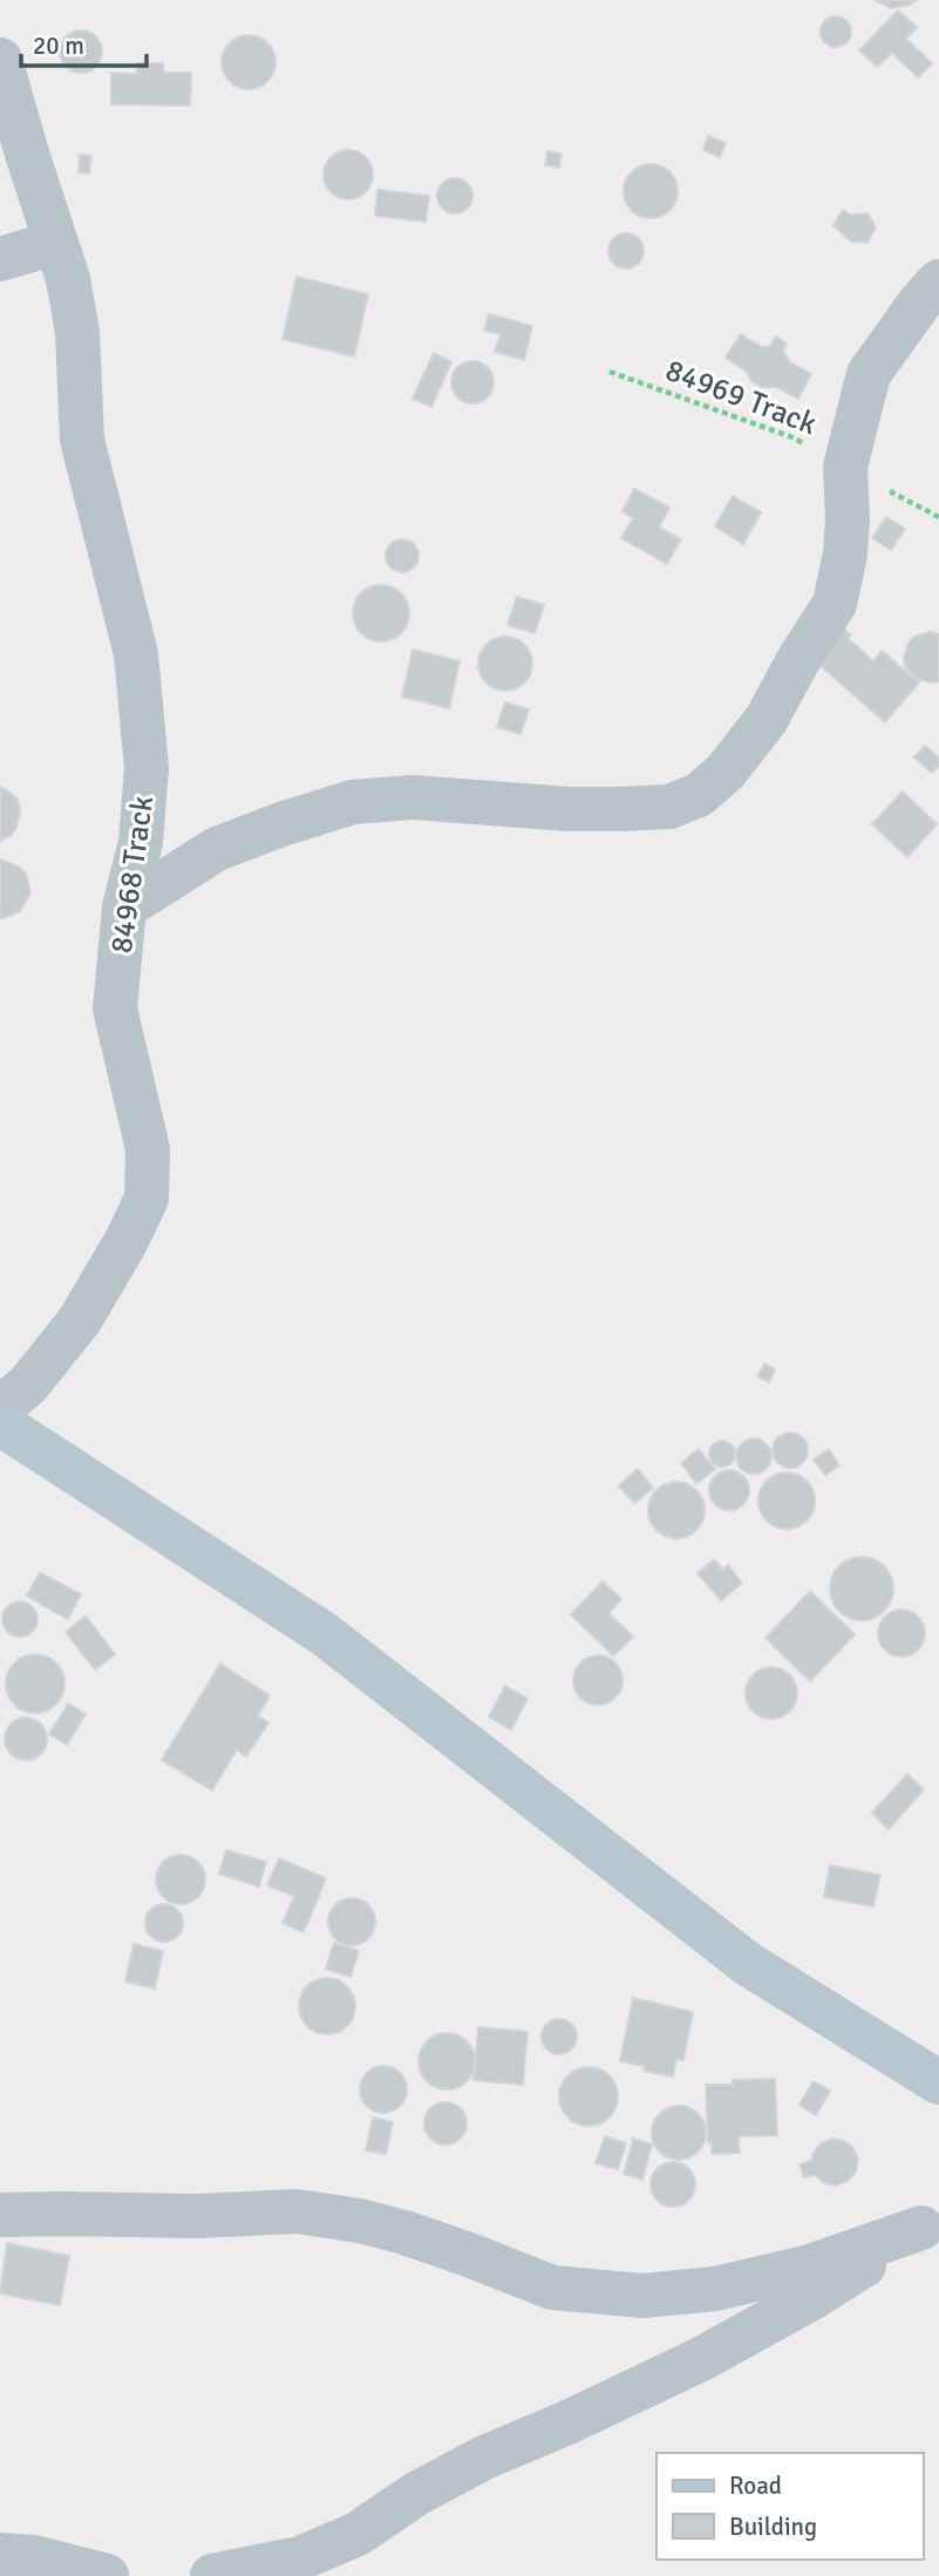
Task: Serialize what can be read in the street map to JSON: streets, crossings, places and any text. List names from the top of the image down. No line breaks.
{"streets":{"street":["84968 Track"],"path":["84969 Track"]},"legend":["Road","Building"],"scale_bar":"20 m"}
